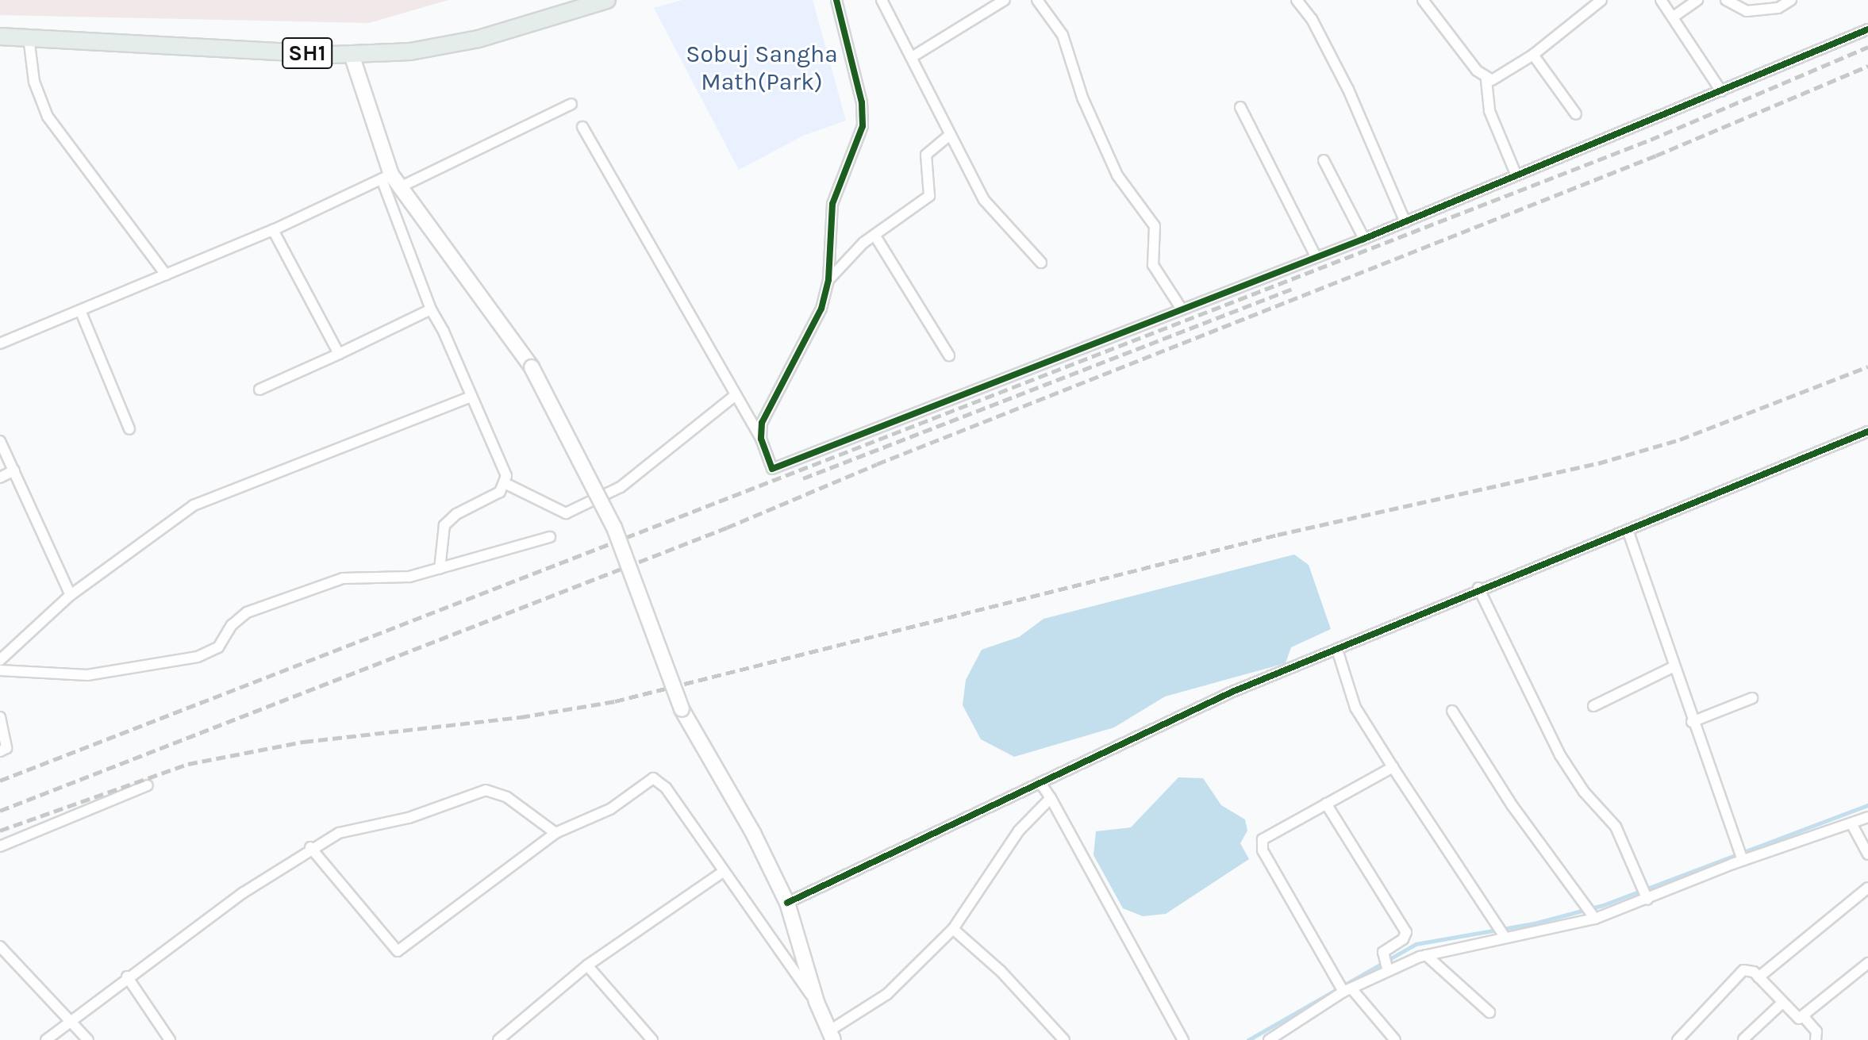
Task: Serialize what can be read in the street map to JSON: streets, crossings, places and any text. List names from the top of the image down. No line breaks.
{"streets":{"main road":["SH1"]},"parks":["Sobuj Sangha Math(Park)"]}
